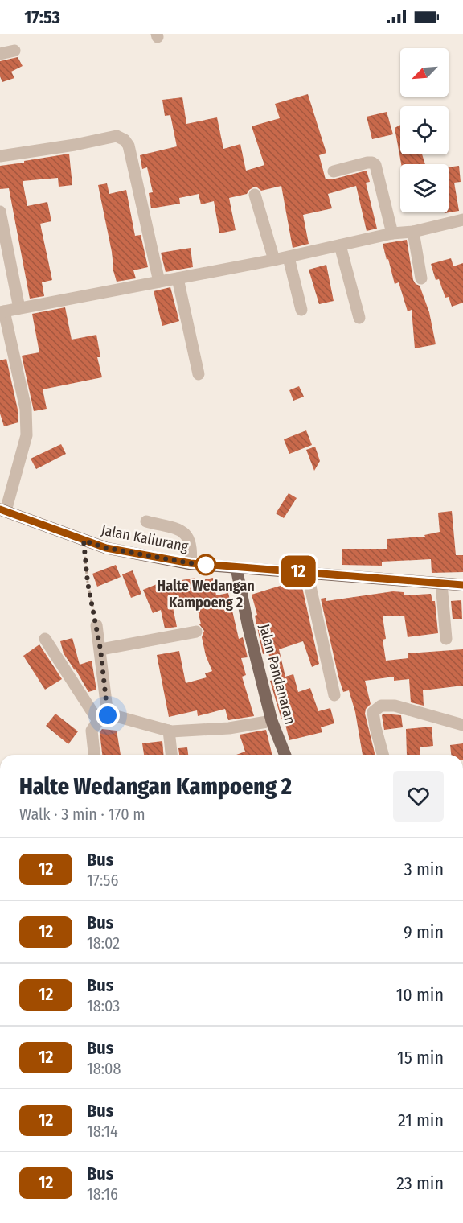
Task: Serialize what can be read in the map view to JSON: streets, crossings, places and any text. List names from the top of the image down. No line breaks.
{"streets":{"main road":["Jalan Kaliurang","Jalan Pandanaran"]},"crossings":[["Jalan Kaliurang","Jalan Pandanaran"]],"places":["Halte Wedangan Kampoeng 2"],"lines":["bus line 12"],"north":"bottom left","page":{"status":"17:53","on_map":"12","heading":["Halte Wedangan Kampoeng 2","Walk · 3 min · 170 m"],"list":[{"mark":"12","name":"Bus","note":"17:56","value":"3 min"},{"mark":"12","name":"Bus","note":"18:02","value":"9 min"},{"mark":"12","name":"Bus","note":"18:03","value":"10 min"},{"mark":"12","name":"Bus","note":"18:08","value":"15 min"},{"mark":"12","name":"Bus","note":"18:14","value":"21 min"},{"mark":"12","name":"Bus","note":"18:16","value":"23 min"}]}}
